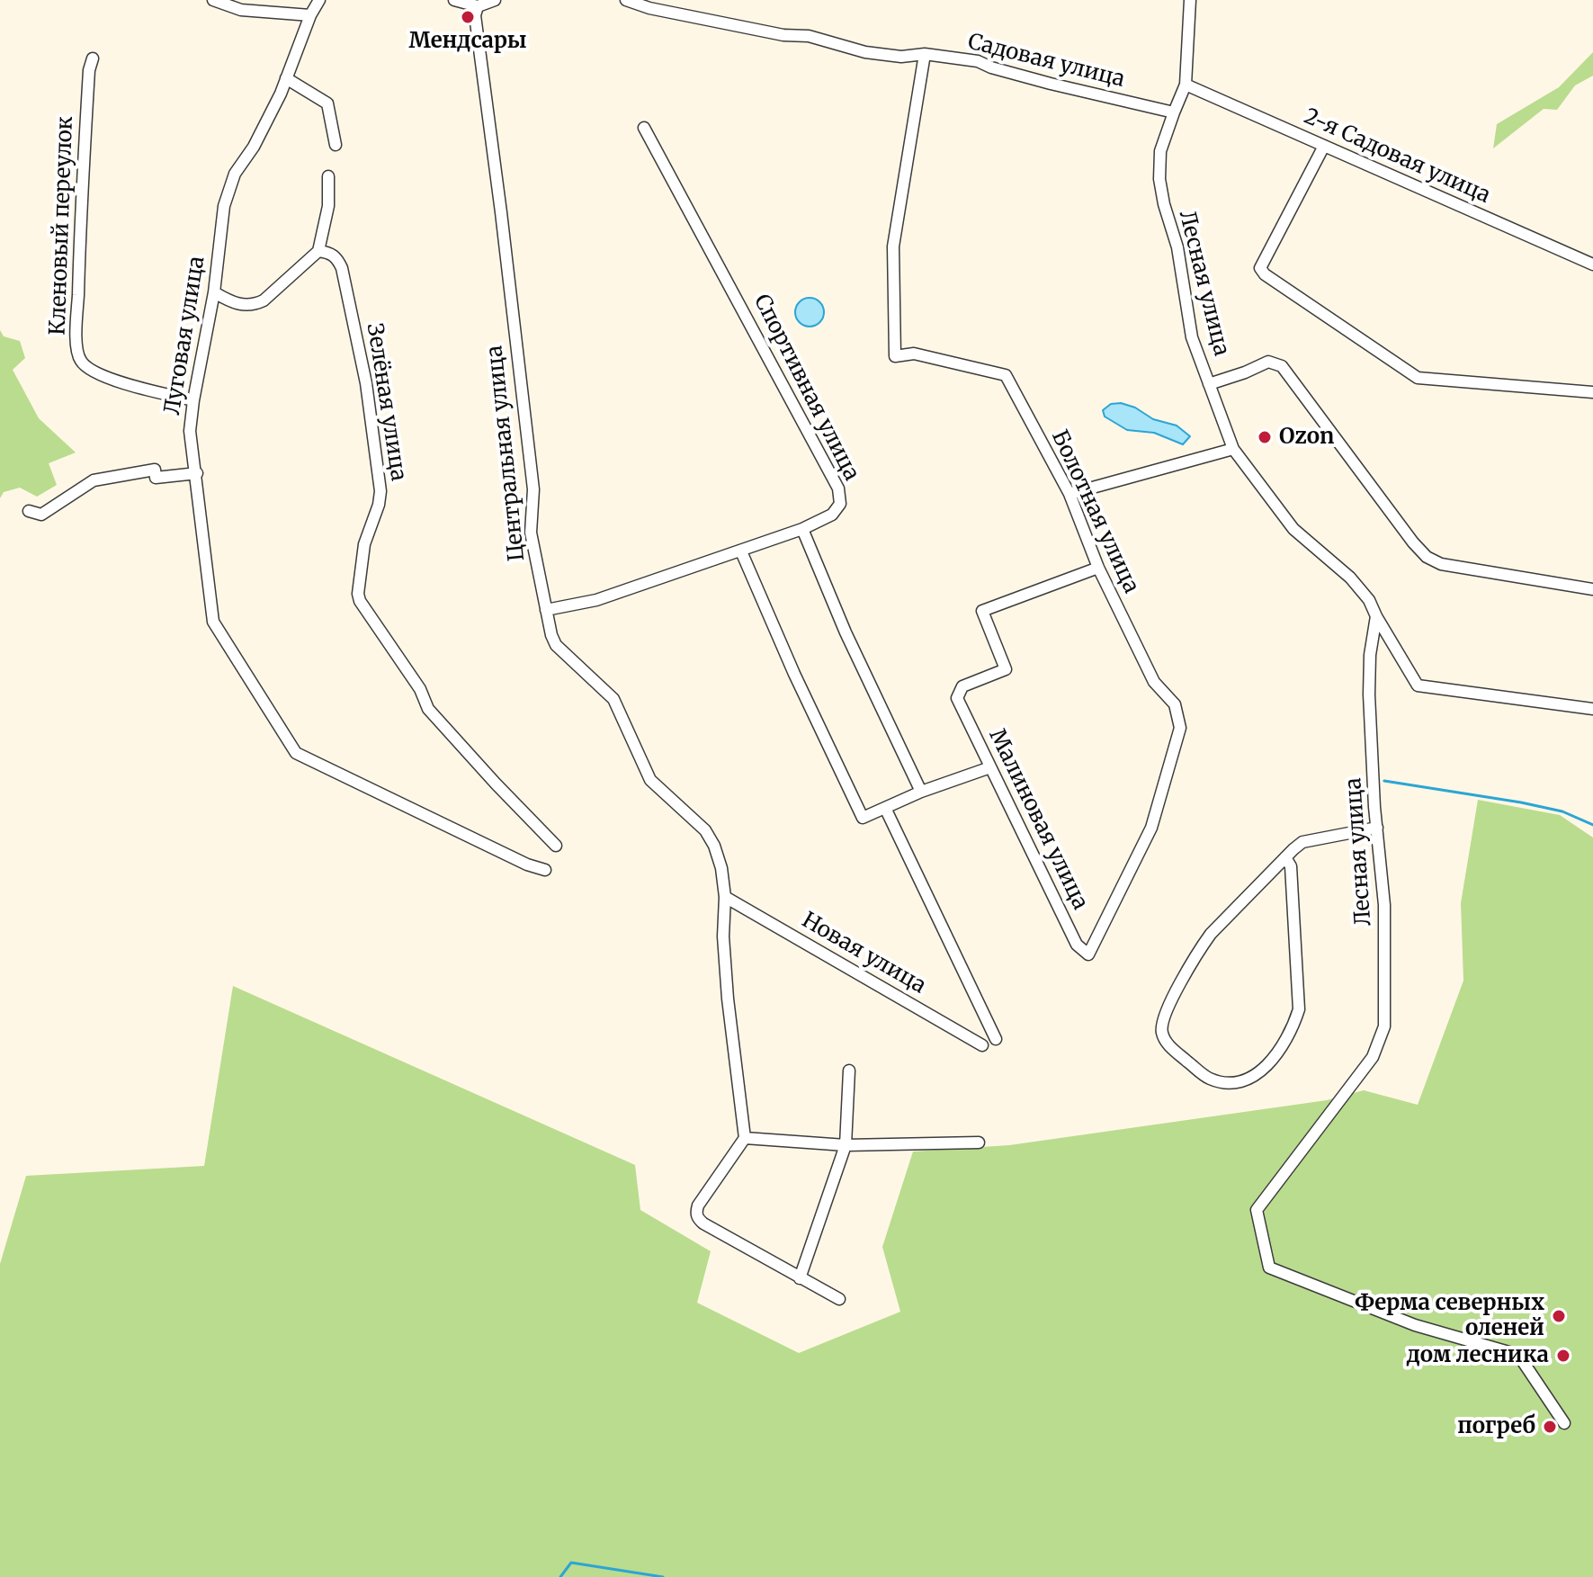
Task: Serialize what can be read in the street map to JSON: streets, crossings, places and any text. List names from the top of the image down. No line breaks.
{"streets":{"street":["Садовая улица","2-я Садовая улица","Кленовый переулок","Лесная улица","Луговая улица","Спортивная улица","Зелёная улица","Центральная улица","Болотная улица","Малиновая улица","Новая улица"]},"crossings":[["Садовая улица","Лесная улица"],["Садовая улица","Болотная улица"],["Кленовый переулок","Луговая улица"],["Спортивная улица","Центральная улица"],["Центральная улица","Новая улица"],["Болотная улица","Малиновая улица"]],"places":["Мендсары","Ozon","Ферма северных оленей","дом лесника","погреб"]}
